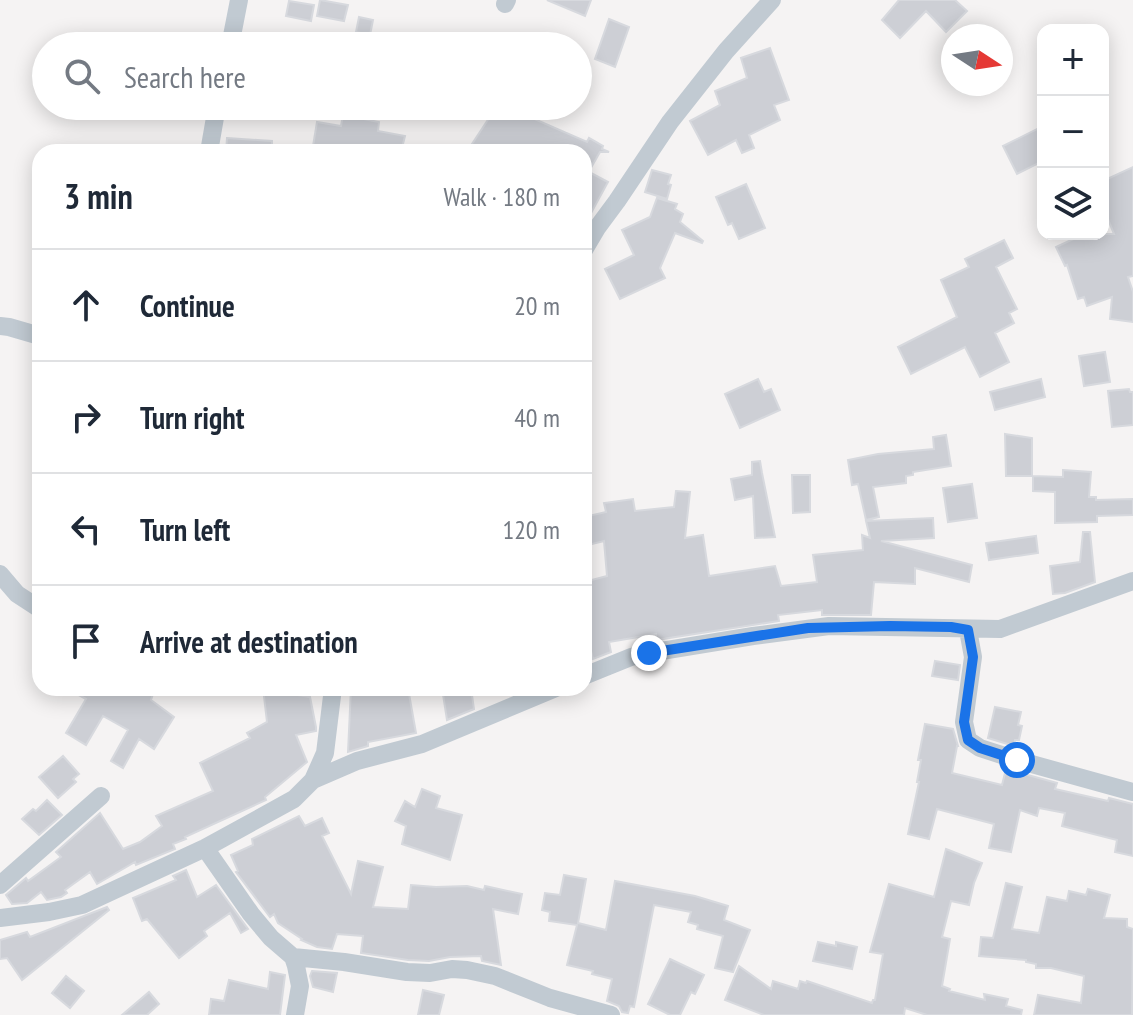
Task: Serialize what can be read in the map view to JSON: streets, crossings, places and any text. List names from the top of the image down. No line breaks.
{"north":"right","page":{"map_buttons":["+","−"],"search":"Search here","heading":["3 min","Walk · 180 m"],"list":[["Continue","20 m"],["Turn right","40 m"],["Turn left","120 m"],"Arrive at destination"]}}
